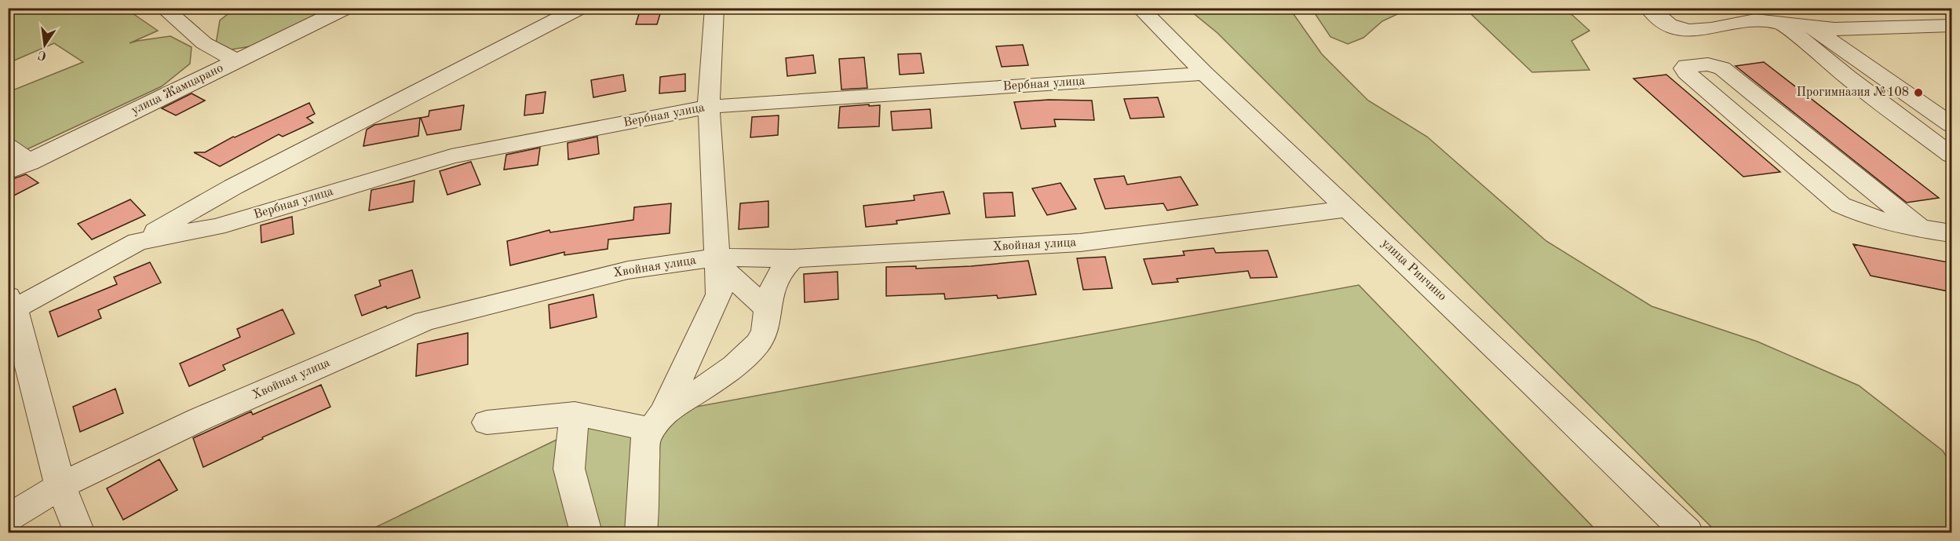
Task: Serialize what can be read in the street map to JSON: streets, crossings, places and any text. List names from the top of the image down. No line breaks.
{"streets":{"street":["Вербная улица","улица Жамцарано","Хвойная улица","улица Ринчино"]},"crossings":[["Вербная улица","улица Ринчино"],["Хвойная улица","улица Ринчино"]],"places":["Прогимназия №108"],"north":"bottom"}
